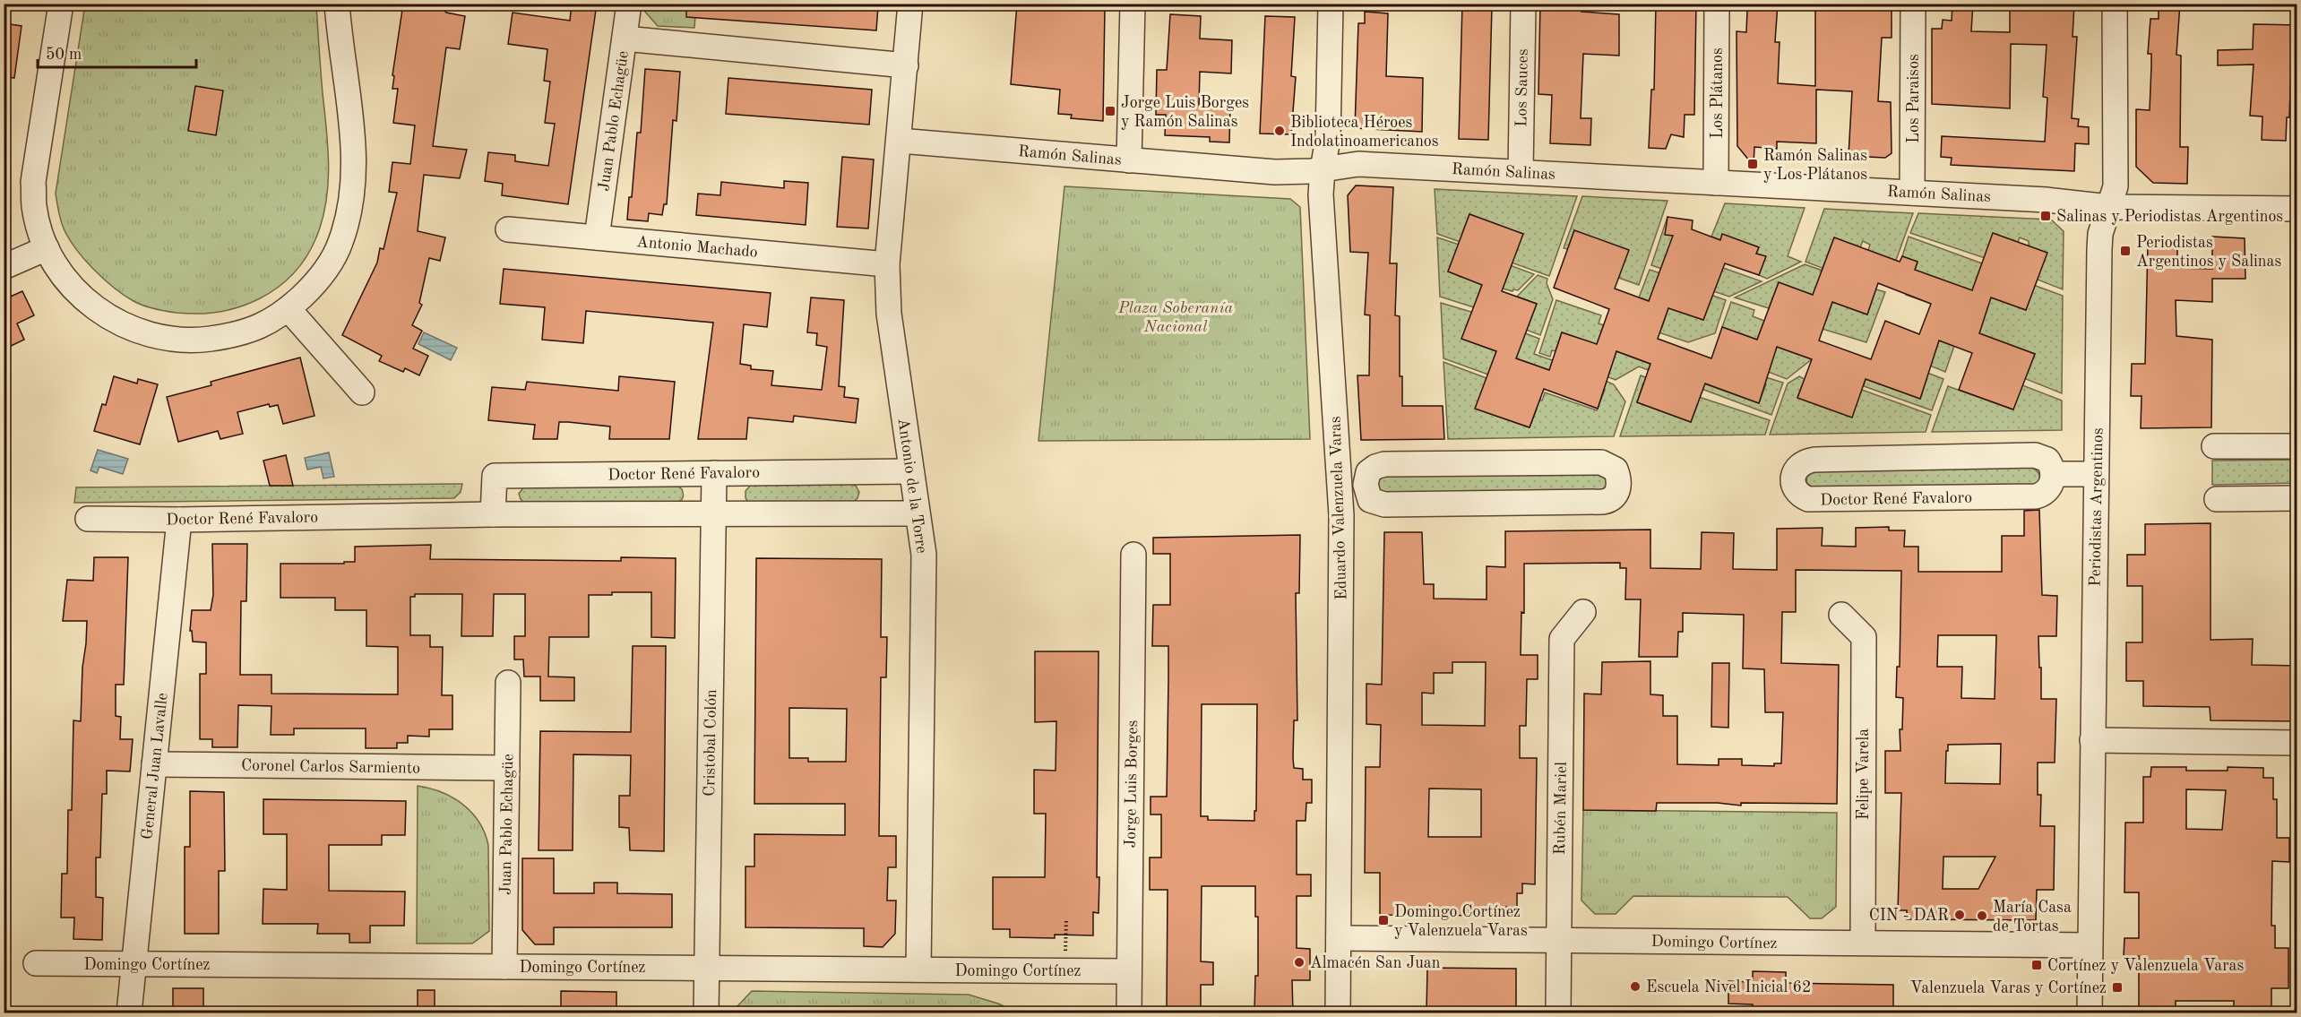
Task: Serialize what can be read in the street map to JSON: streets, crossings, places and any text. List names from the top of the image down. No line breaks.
{"streets":{"street":["Los Sauces","Los Plátanos","Los Paraisos","Juan Pablo Echagüe","Ramón Salinas","Antonio Machado","Doctor René Favaloro","Antonio de la Torre","Periodistas Argentinos","Eduardo Valenzuela Varas","Cristobal Colón","General Juan Lavalle","Coronel Carlos Sarmiento","Felipe Varela","Jorge Luis Borges","Rubén Mariel","Domingo Cortínez"]},"crossings":[["Los Sauces","Ramón Salinas"],["Los Plátanos","Ramón Salinas"],["Los Paraisos","Ramón Salinas"],["Juan Pablo Echagüe","Antonio Machado"],["Juan Pablo Echagüe","Coronel Carlos Sarmiento"],["Juan Pablo Echagüe","Domingo Cortínez"],["Ramón Salinas","Antonio de la Torre"],["Ramón Salinas","Periodistas Argentinos"],["Ramón Salinas","Eduardo Valenzuela Varas"],["Antonio Machado","Antonio de la Torre"],["Doctor René Favaloro","Antonio de la Torre"],["Doctor René Favaloro","Cristobal Colón"],["Doctor René Favaloro","General Juan Lavalle"],["Antonio de la Torre","Domingo Cortínez"],["Periodistas Argentinos","Domingo Cortínez"],["Eduardo Valenzuela Varas","Domingo Cortínez"],["Cristobal Colón","Domingo Cortínez"],["General Juan Lavalle","Coronel Carlos Sarmiento"],["General Juan Lavalle","Domingo Cortínez"],["Felipe Varela","Domingo Cortínez"],["Jorge Luis Borges","Domingo Cortínez"],["Rubén Mariel","Domingo Cortínez"]],"parks":["Plaza Soberanía Nacional"],"places":{"transit":["Jorge Luis Borges y Ramón Salinas","Ramón Salinas y Los Plátanos","Salinas y Periodistas Argentinos","Periodistas Argentinos y Salinas","Domingo Cortínez y Valenzuela Varas","Cortínez y Valenzuela Varas","Valenzuela Varas y Cortínez"],"other":["Biblioteca Héroes Indolatinoamericanos","CIN - DAR","María Casa de Tortas","Almacén San Juan","Escuela Nivel Inicial 62"]},"scale_bar":"50 m"}
